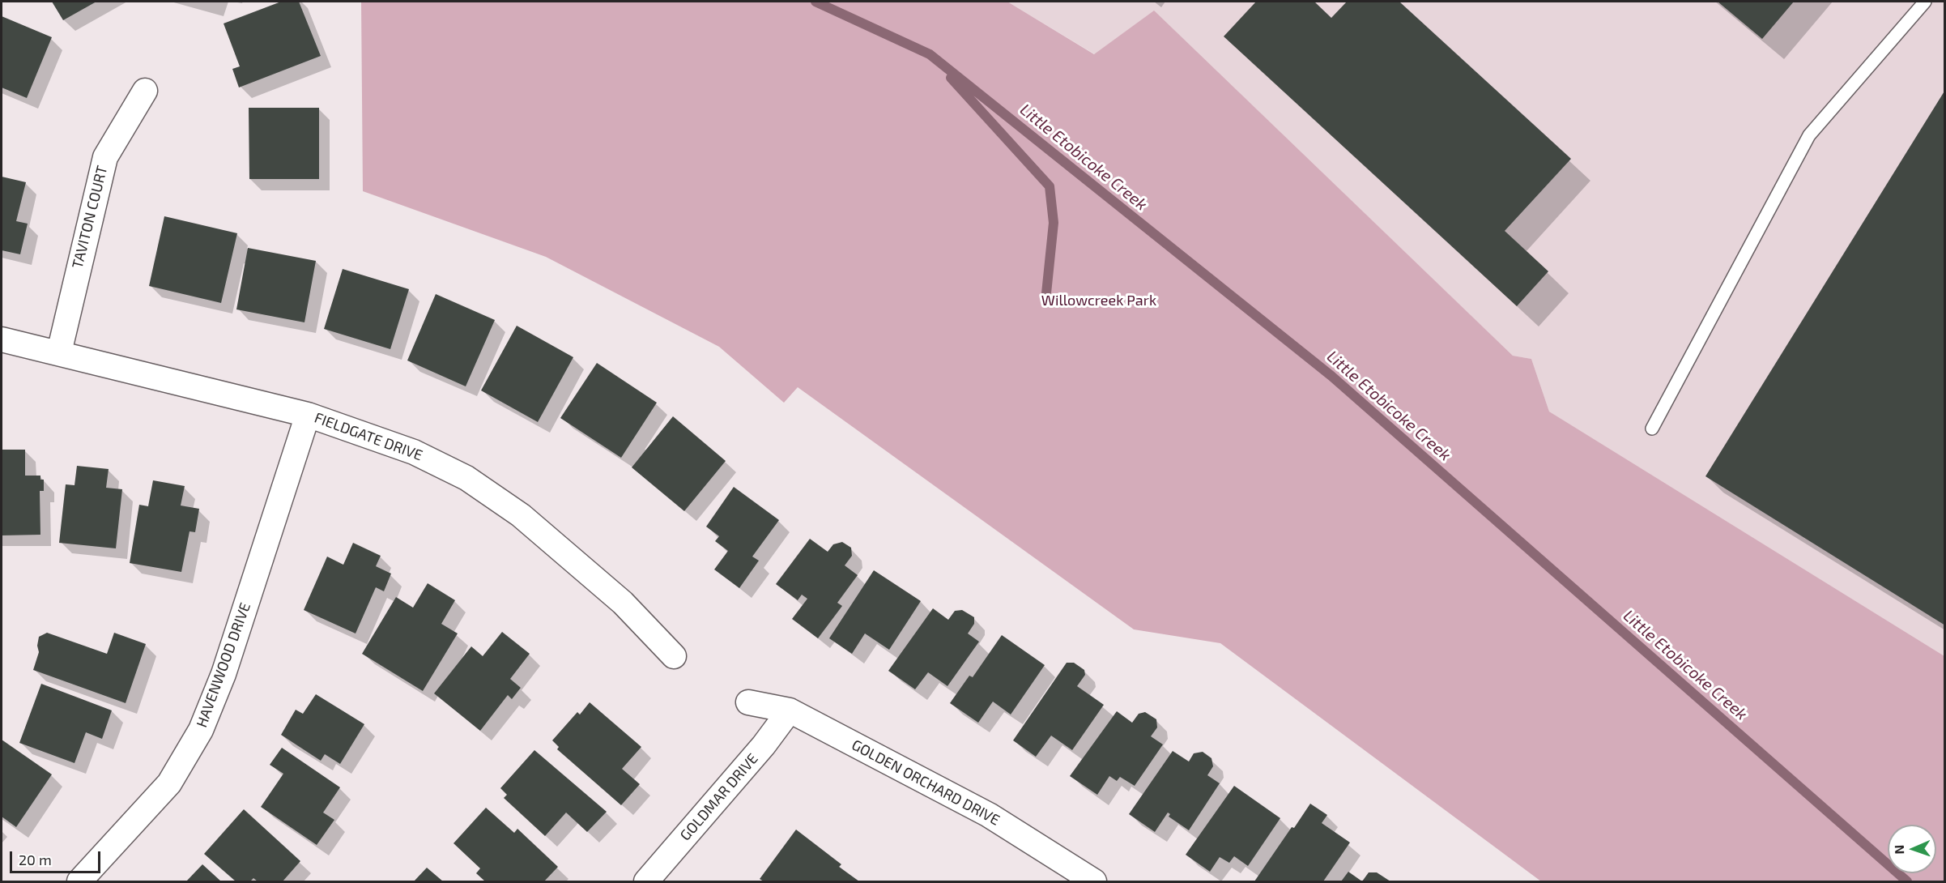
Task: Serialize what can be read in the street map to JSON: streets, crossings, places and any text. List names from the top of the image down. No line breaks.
{"streets":{"street":["TAVITON COURT","FIELDGATE DRIVE","HAVENWOOD DRIVE","GOLDEN ORCHARD DRIVE","GOLDMAR DRIVE"]},"crossings":[["TAVITON COURT","FIELDGATE DRIVE"],["FIELDGATE DRIVE","HAVENWOOD DRIVE"],["GOLDEN ORCHARD DRIVE","GOLDMAR DRIVE"]],"water":["Little Etobicoke Creek"],"parks":["Willowcreek Park"],"scale_bar":"20 m","north":"left"}
